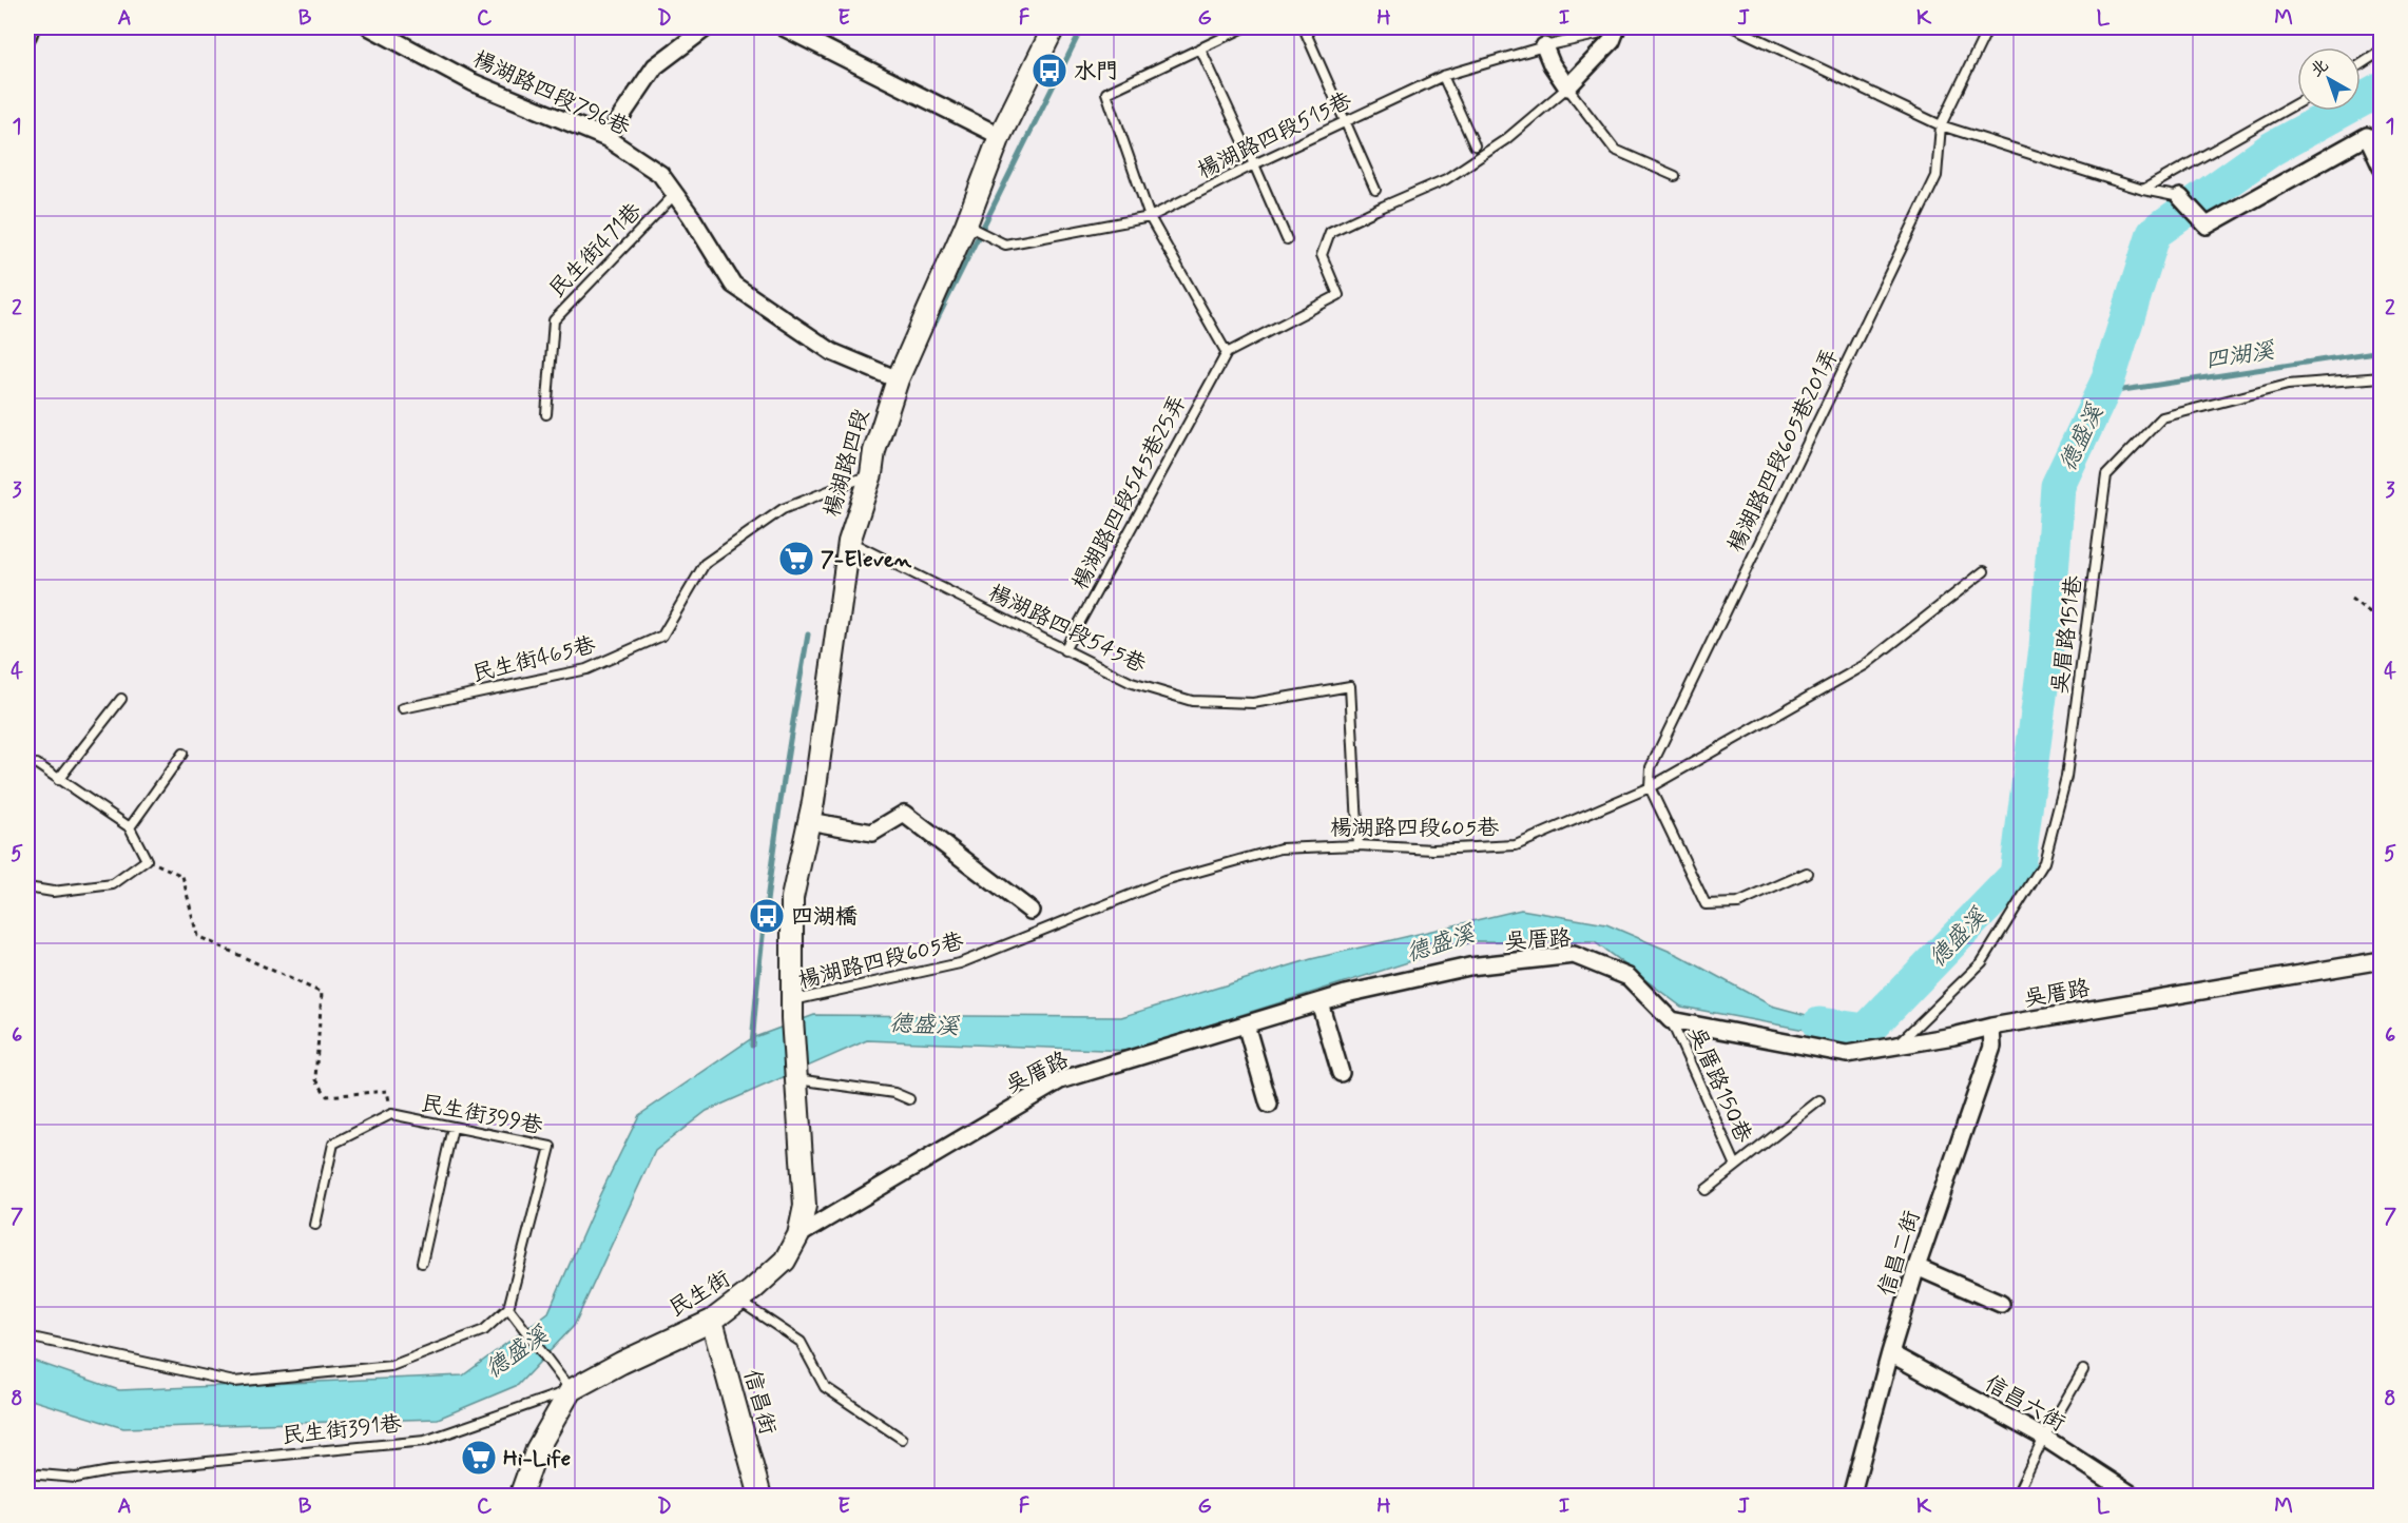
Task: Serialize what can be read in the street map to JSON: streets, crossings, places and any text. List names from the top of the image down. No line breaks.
{"streets":{"street":["楊湖路四段796巷","楊湖路四段","吳厝路","信昌二街","民生街","信昌街","信昌六街"],"lane":["楊湖路四段515巷","民生街471巷","楊湖路四段605巷201弄","楊湖路四段545巷25弄","楊湖路四段545巷","吳眉路151巷","民生街465巷","楊湖路四段605巷","吳厝路150巷","民生街399巷","民生街391巷"]},"crossings":[["楊湖路四段796巷","民生街471巷"],["楊湖路四段796巷","楊湖路四段"],["楊湖路四段515巷","楊湖路四段"],["楊湖路四段605巷201弄","楊湖路四段605巷"],["楊湖路四段","楊湖路四段545巷"],["楊湖路四段","民生街465巷"],["楊湖路四段","楊湖路四段605巷"],["楊湖路四段545巷25弄","楊湖路四段545巷"],["楊湖路四段545巷","楊湖路四段605巷"],["吳眉路151巷","吳厝路"],["吳厝路","吳厝路150巷"],["吳厝路","信昌二街"],["吳厝路","民生街"],["信昌二街","信昌六街"],["民生街","信昌街"],["民生街","民生街391巷"]],"water":["四湖溪","德盛溪"],"places":{"bus stop":["水門","四湖橋"],"supermarket":["7-Eleven","Hi-Life"]},"north":"top left","grid":{"columns":["A","B","C","D","E","F","G","H","I","J","K","L","M"],"rows":["1","2","3","4","5","6","7","8"]}}
